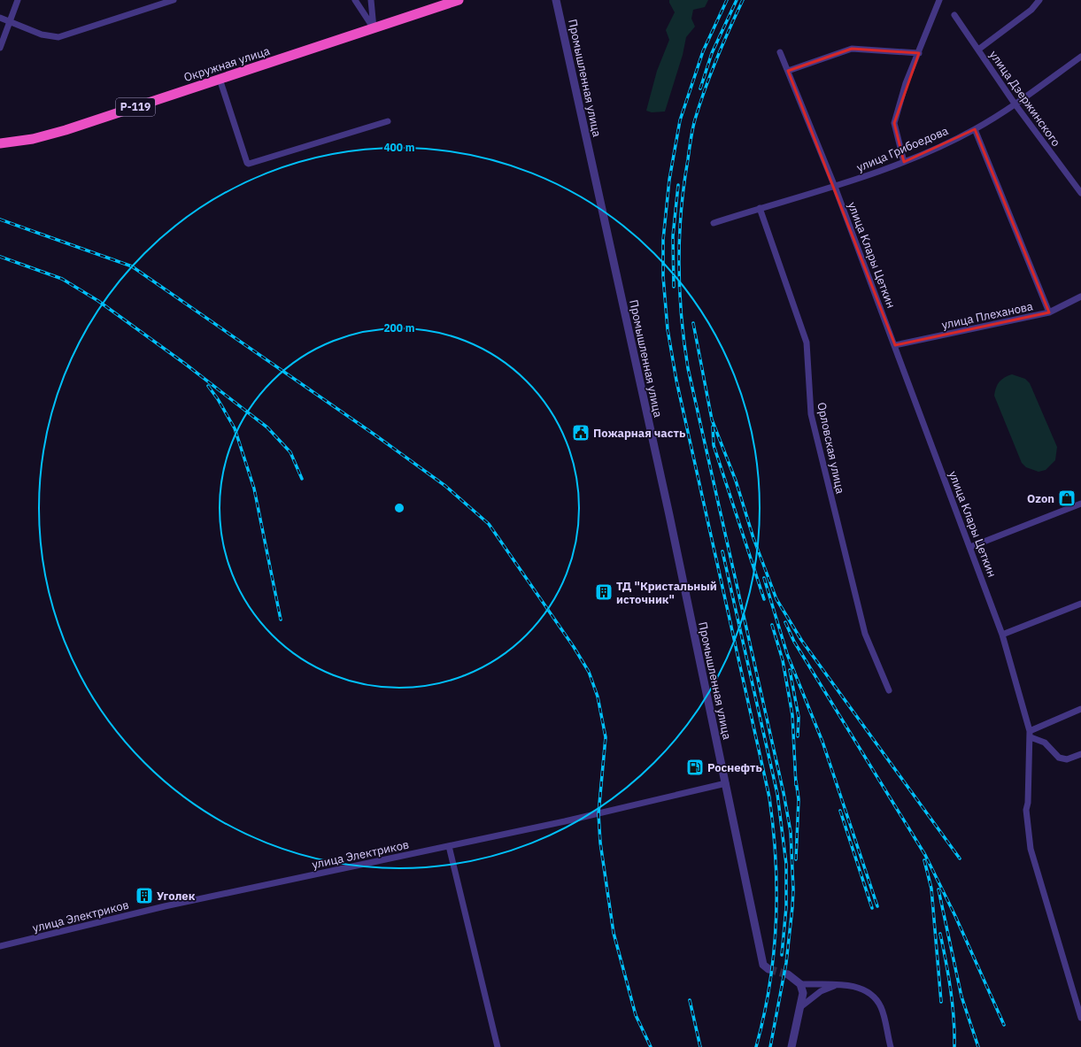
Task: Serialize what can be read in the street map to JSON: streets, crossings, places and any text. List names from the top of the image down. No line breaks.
{"streets":{"highway":["Окружная улица","Р-119"],"street":["Промышленная улица","улица Дзержинского","улица Грибоедова","улица Клары Цеткин","улица Плеханова","Орловская улица","улица Электриков"]},"crossings":[["Промышленная улица","улица Электриков"],["улица Дзержинского","улица Грибоедова"],["улица Грибоедова","улица Клары Цеткин"],["улица Грибоедова","Орловская улица"],["улица Клары Цеткин","улица Плеханова"]],"places":{"public building":["Пожарная часть"],"shop":["Ozon"],"building":["ТД \"Кристальный источник\"","Уголек"],"fuel station":["Роснефть"]},"rings":["400 m","200 m"]}
